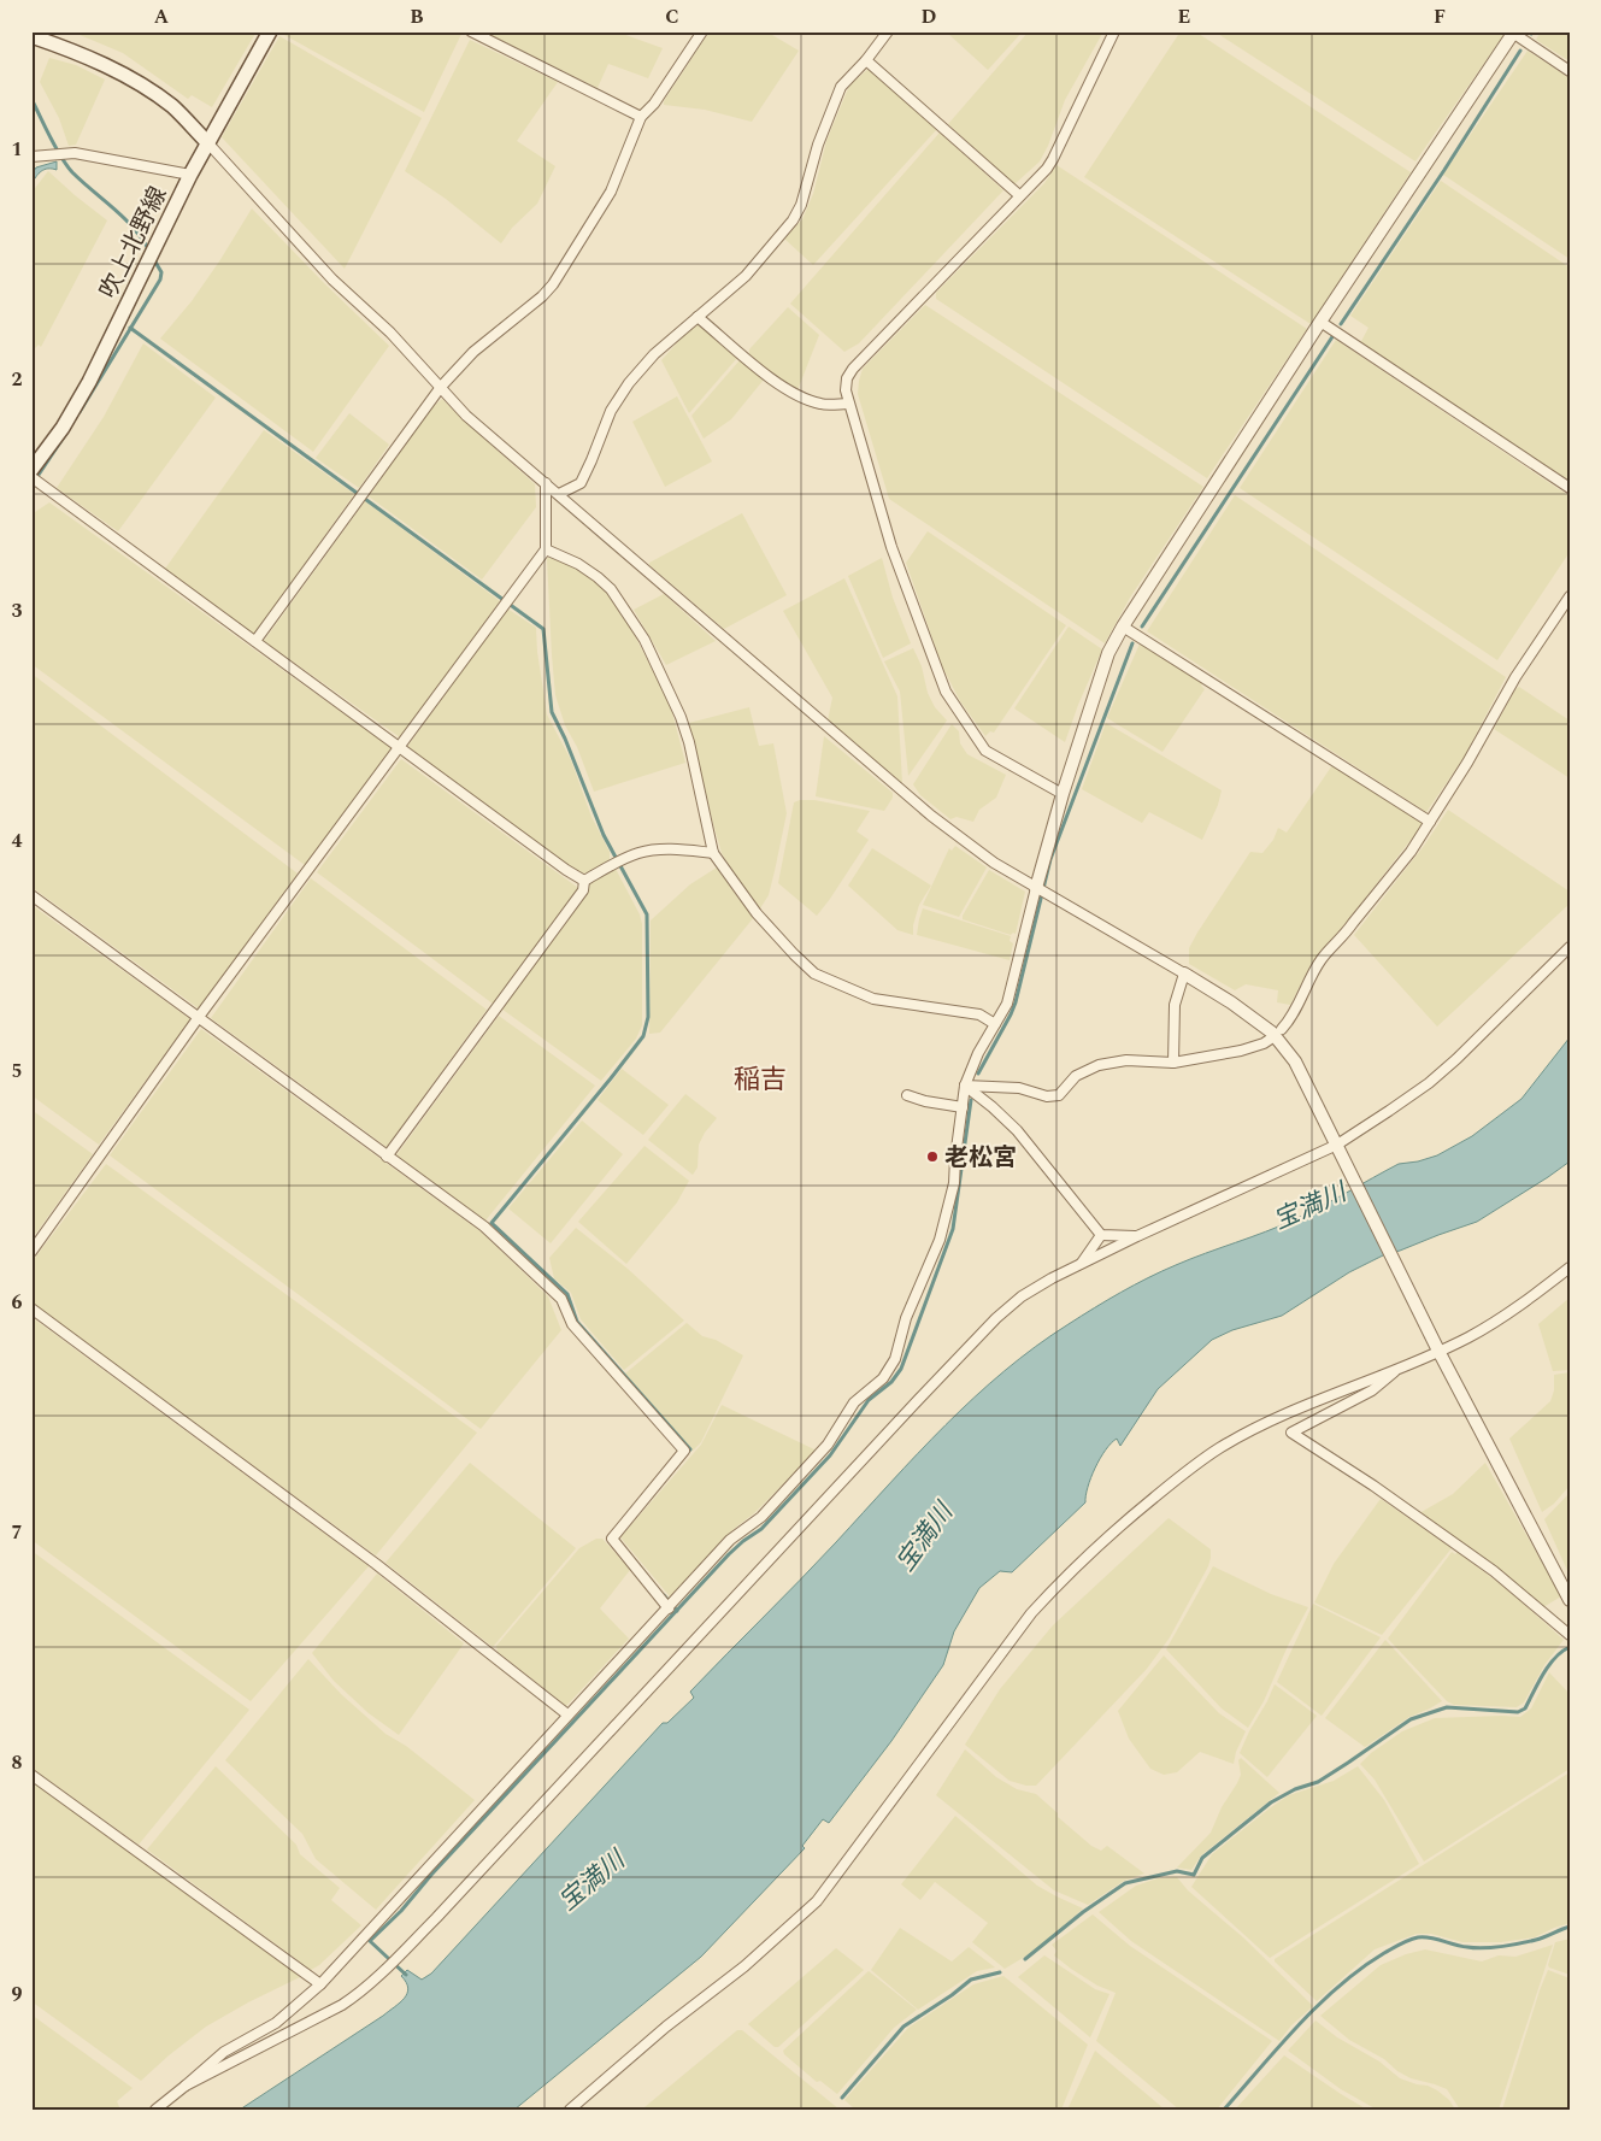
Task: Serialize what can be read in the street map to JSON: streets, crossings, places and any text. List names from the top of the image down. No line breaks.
{"streets":{"main road":["吹上北野線"]},"districts":["稲吉"],"water":["宝満川"],"places":["老松宮"],"grid":{"columns":["A","B","C","D","E","F"],"rows":["1","2","3","4","5","6","7","8","9"]}}
